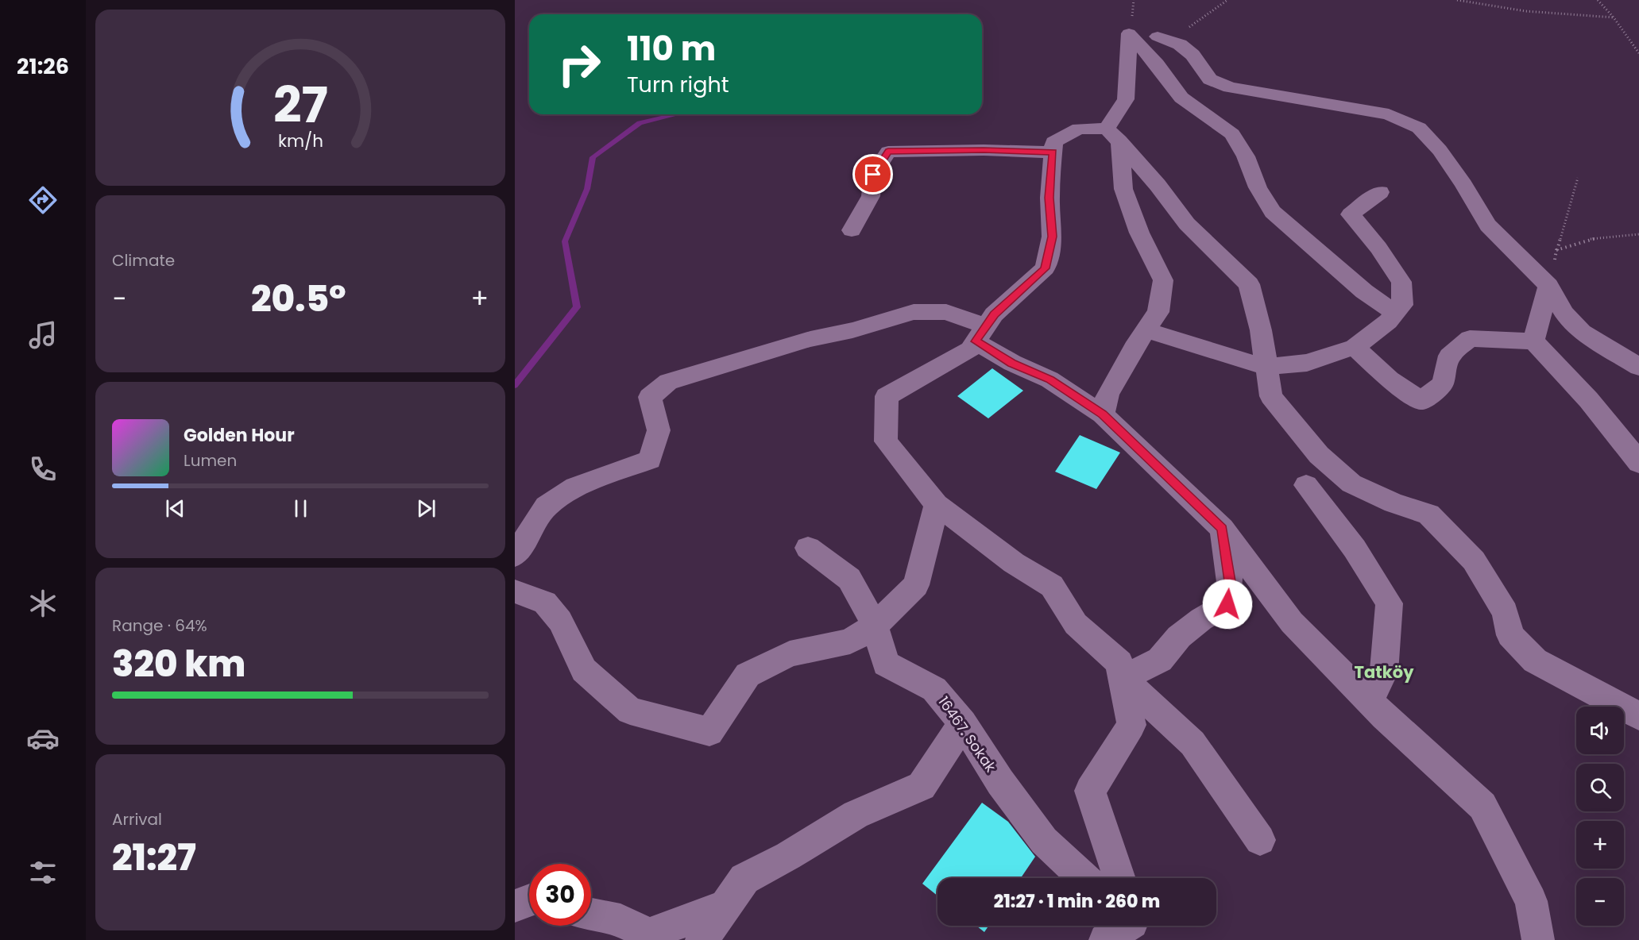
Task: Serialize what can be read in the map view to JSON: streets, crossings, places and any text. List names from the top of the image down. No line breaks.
{"streets":{"street":["16467. Sokak"]},"districts":["Tatköy"],"page":{"tabs":"21:26","turn":["110 m","Turn right"],"tile":["Climate",["Range · 64%","320 km"],["Arrival","21:27"]],"heat":["−","20.5°","+"],"song":["Golden Hour","Lumen"],"map_buttons":["+","−"],"limit":"30","trip":"21:27 · 1 min · 260 m","gauge":["27","km/h"]}}
